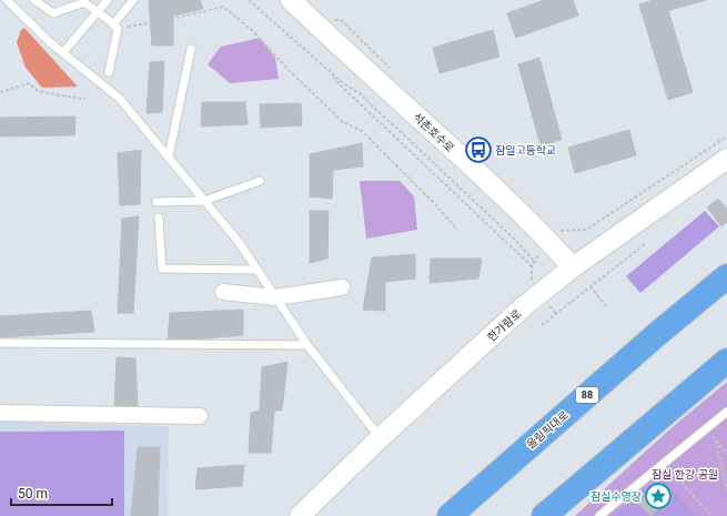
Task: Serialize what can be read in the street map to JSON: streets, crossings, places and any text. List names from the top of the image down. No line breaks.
{"streets":{"highway":["88","올림픽대로"],"street":["석촌호수로","한가람로"]},"crossings":[["석촌호수로","한가람로"]],"parks":["잠실 한강 공원"],"places":{"bus stop":["잠일고등학교"],"place":["잠실수영장"]},"scale_bar":"50 m"}
